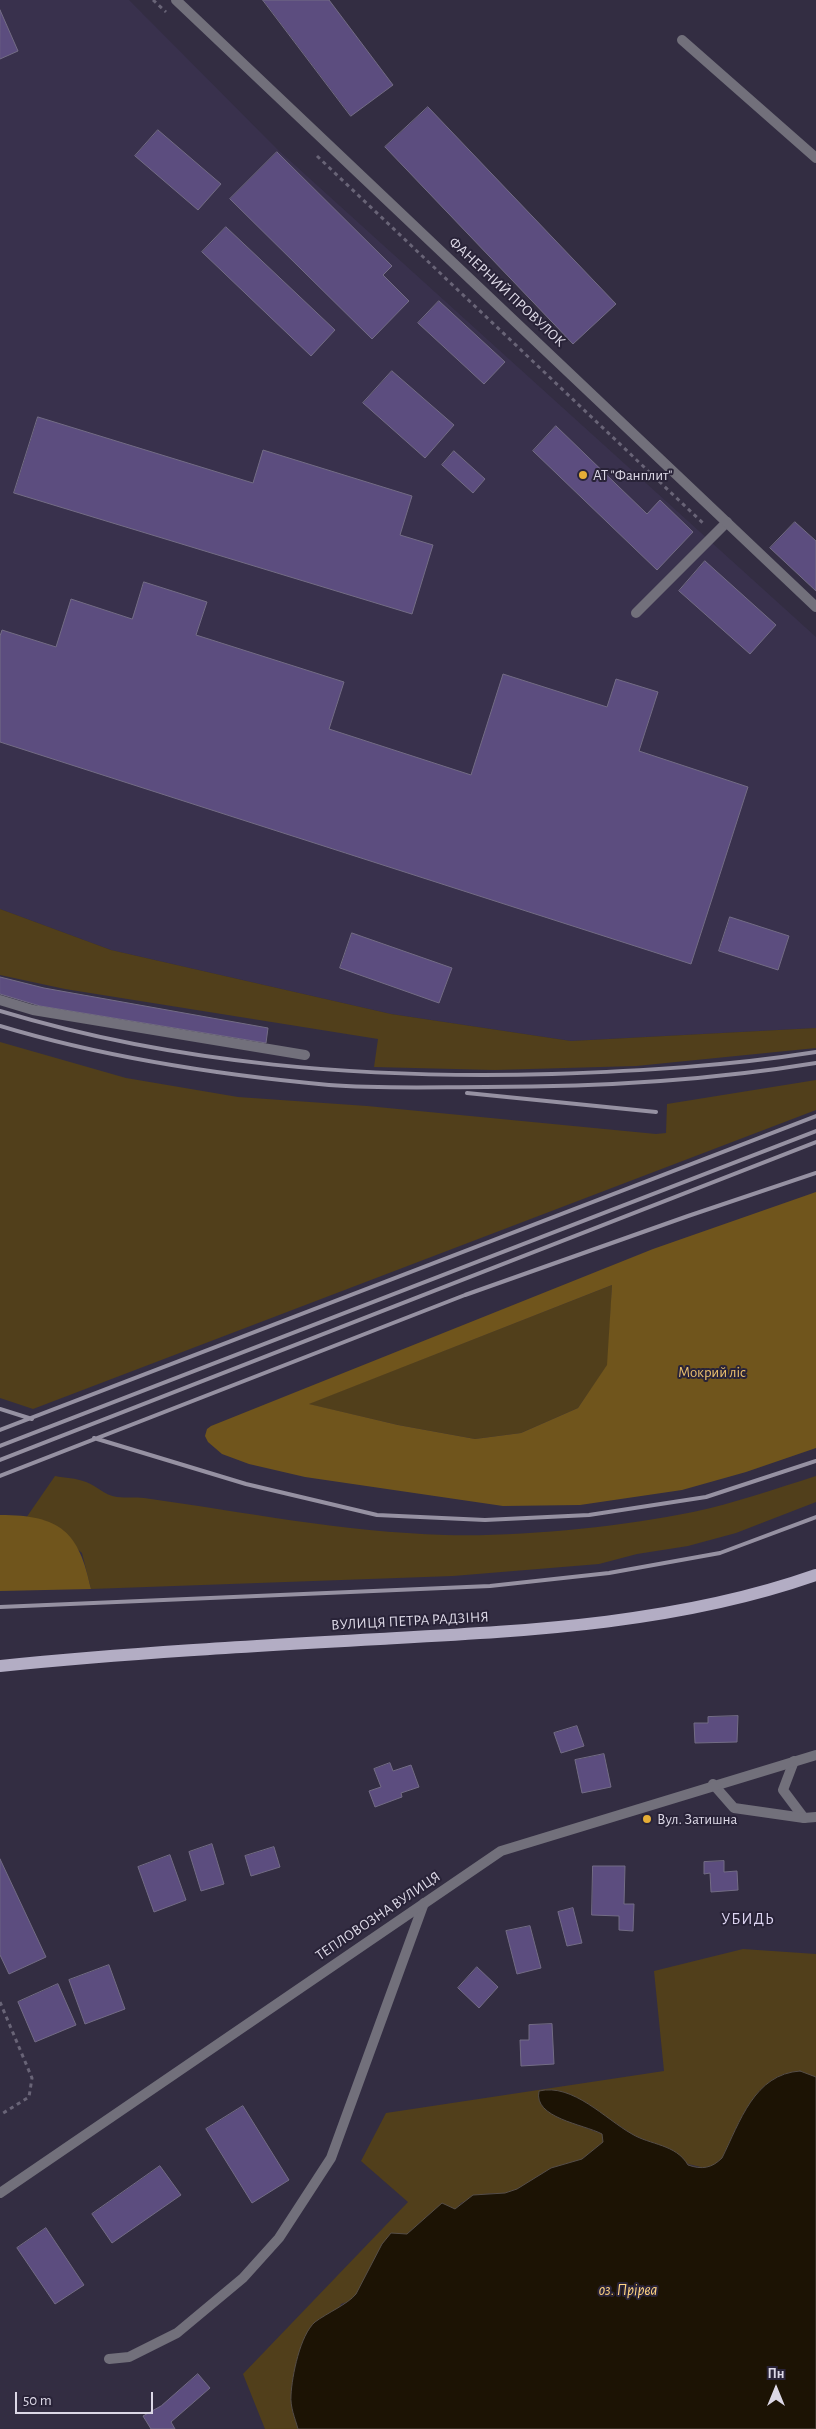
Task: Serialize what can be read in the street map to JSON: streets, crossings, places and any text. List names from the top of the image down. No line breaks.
{"streets":{"main road":["ВУЛИЦЯ ПЕТРА РАДЗІНЯ"],"street":["ФАНЕРНИЙ ПРОВУЛОК","ТЕПЛОВОЗНА ВУЛИЦЯ"]},"districts":["УБИДЬ"],"water":["оз. Прірва"],"parks":["Мокрий ліс"],"places":["АТ \"Фанплит\"","Вул. Затишна"],"scale_bar":"50 m","north":"top"}
